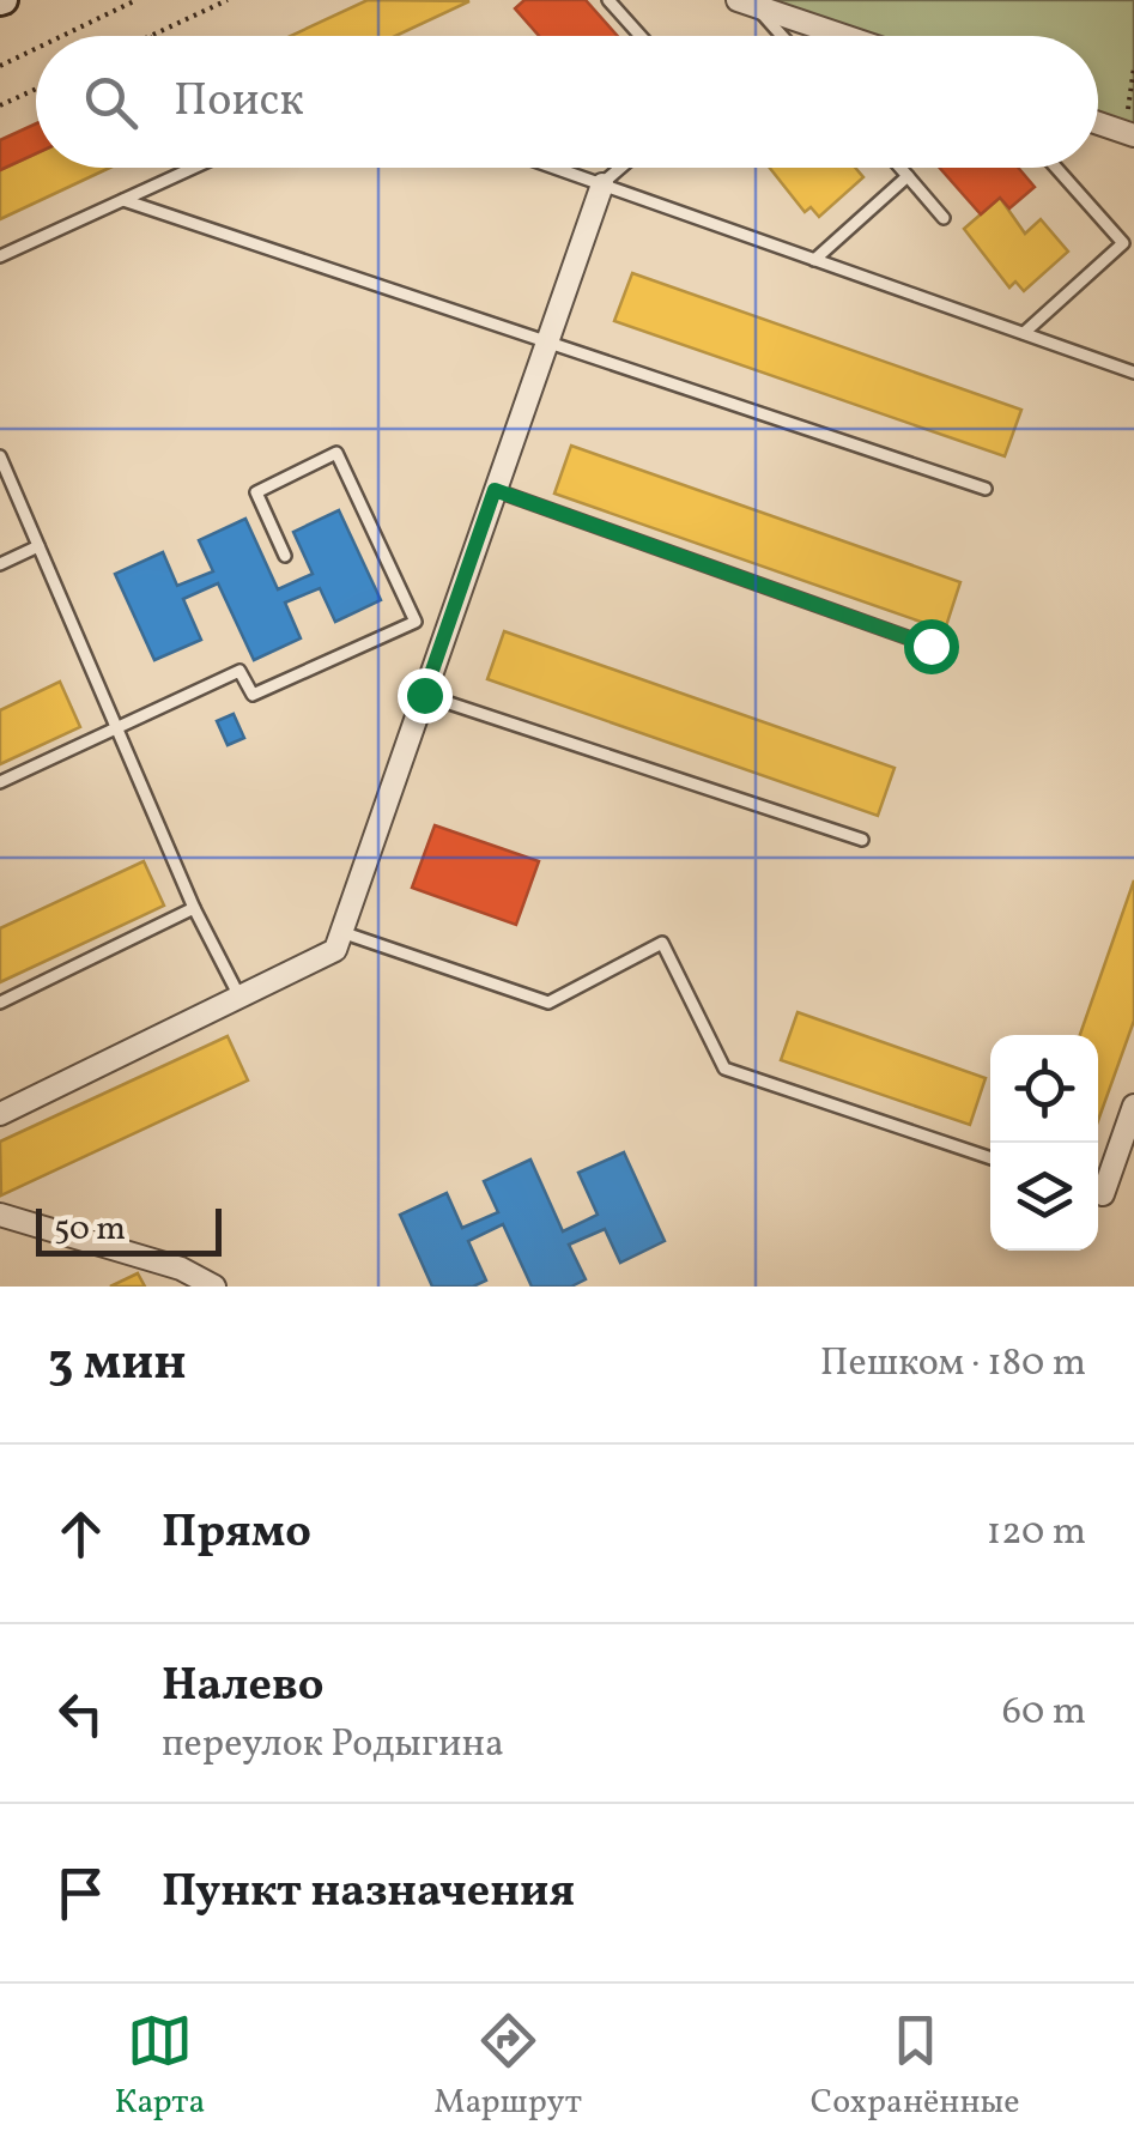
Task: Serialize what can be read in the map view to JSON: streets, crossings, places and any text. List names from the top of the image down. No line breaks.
{"scale_bar":"50 m","page":{"search":"Поиск","scale":"50 m","heading":["3 мин","Пешком · 180 m"],"list":[["Прямо","120 m"],["Налево","переулок Родыгина","60 m"],"Пункт назначения"],"nav":["Карта","Маршрут","Сохранённые"]}}
